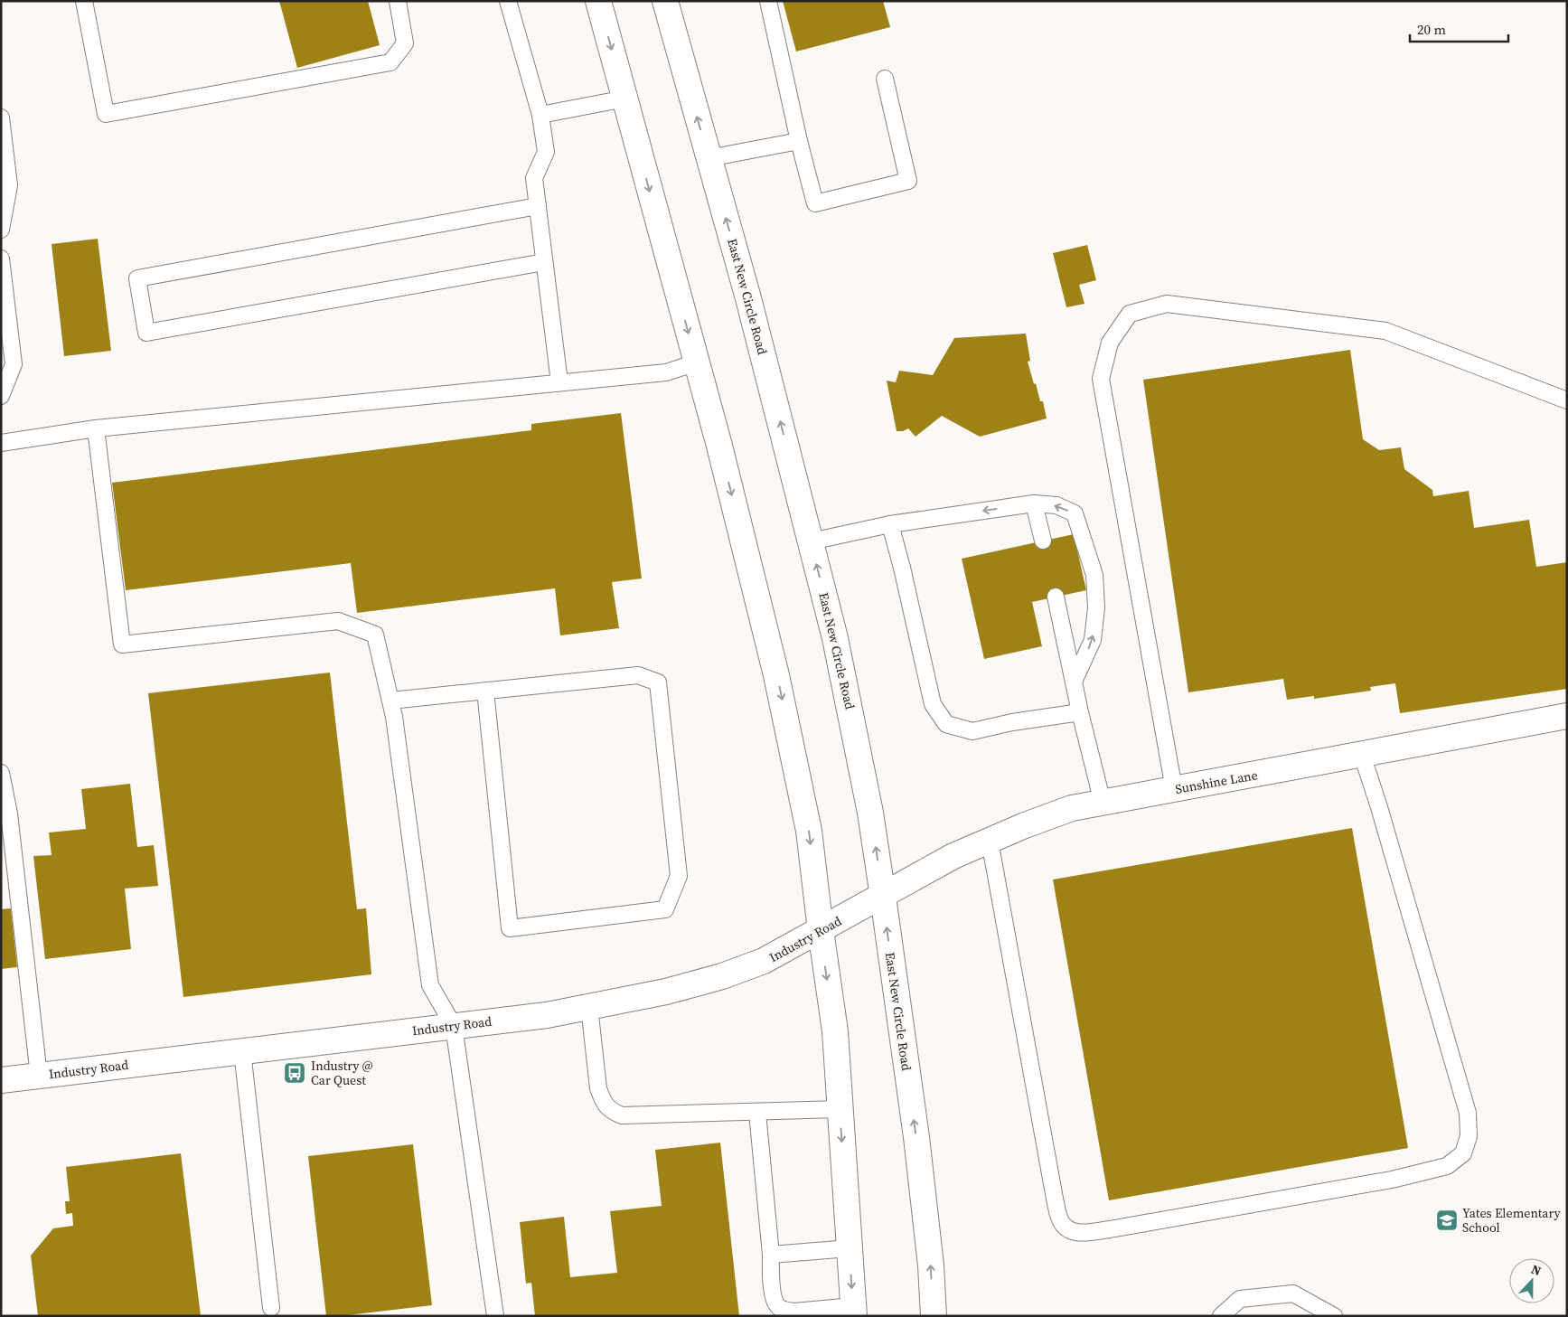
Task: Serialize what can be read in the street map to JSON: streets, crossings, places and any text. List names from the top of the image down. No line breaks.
{"streets":{"main road":["East New Circle Road","Sunshine Lane","Industry Road"]},"crossings":[["East New Circle Road","Sunshine Lane"],["East New Circle Road","Industry Road"],["Sunshine Lane","Industry Road"]],"places":{"bus stop":["Industry @ Car Quest"],"school or university":["Yates Elementary School"]},"scale_bar":"20 m","north":"top"}
